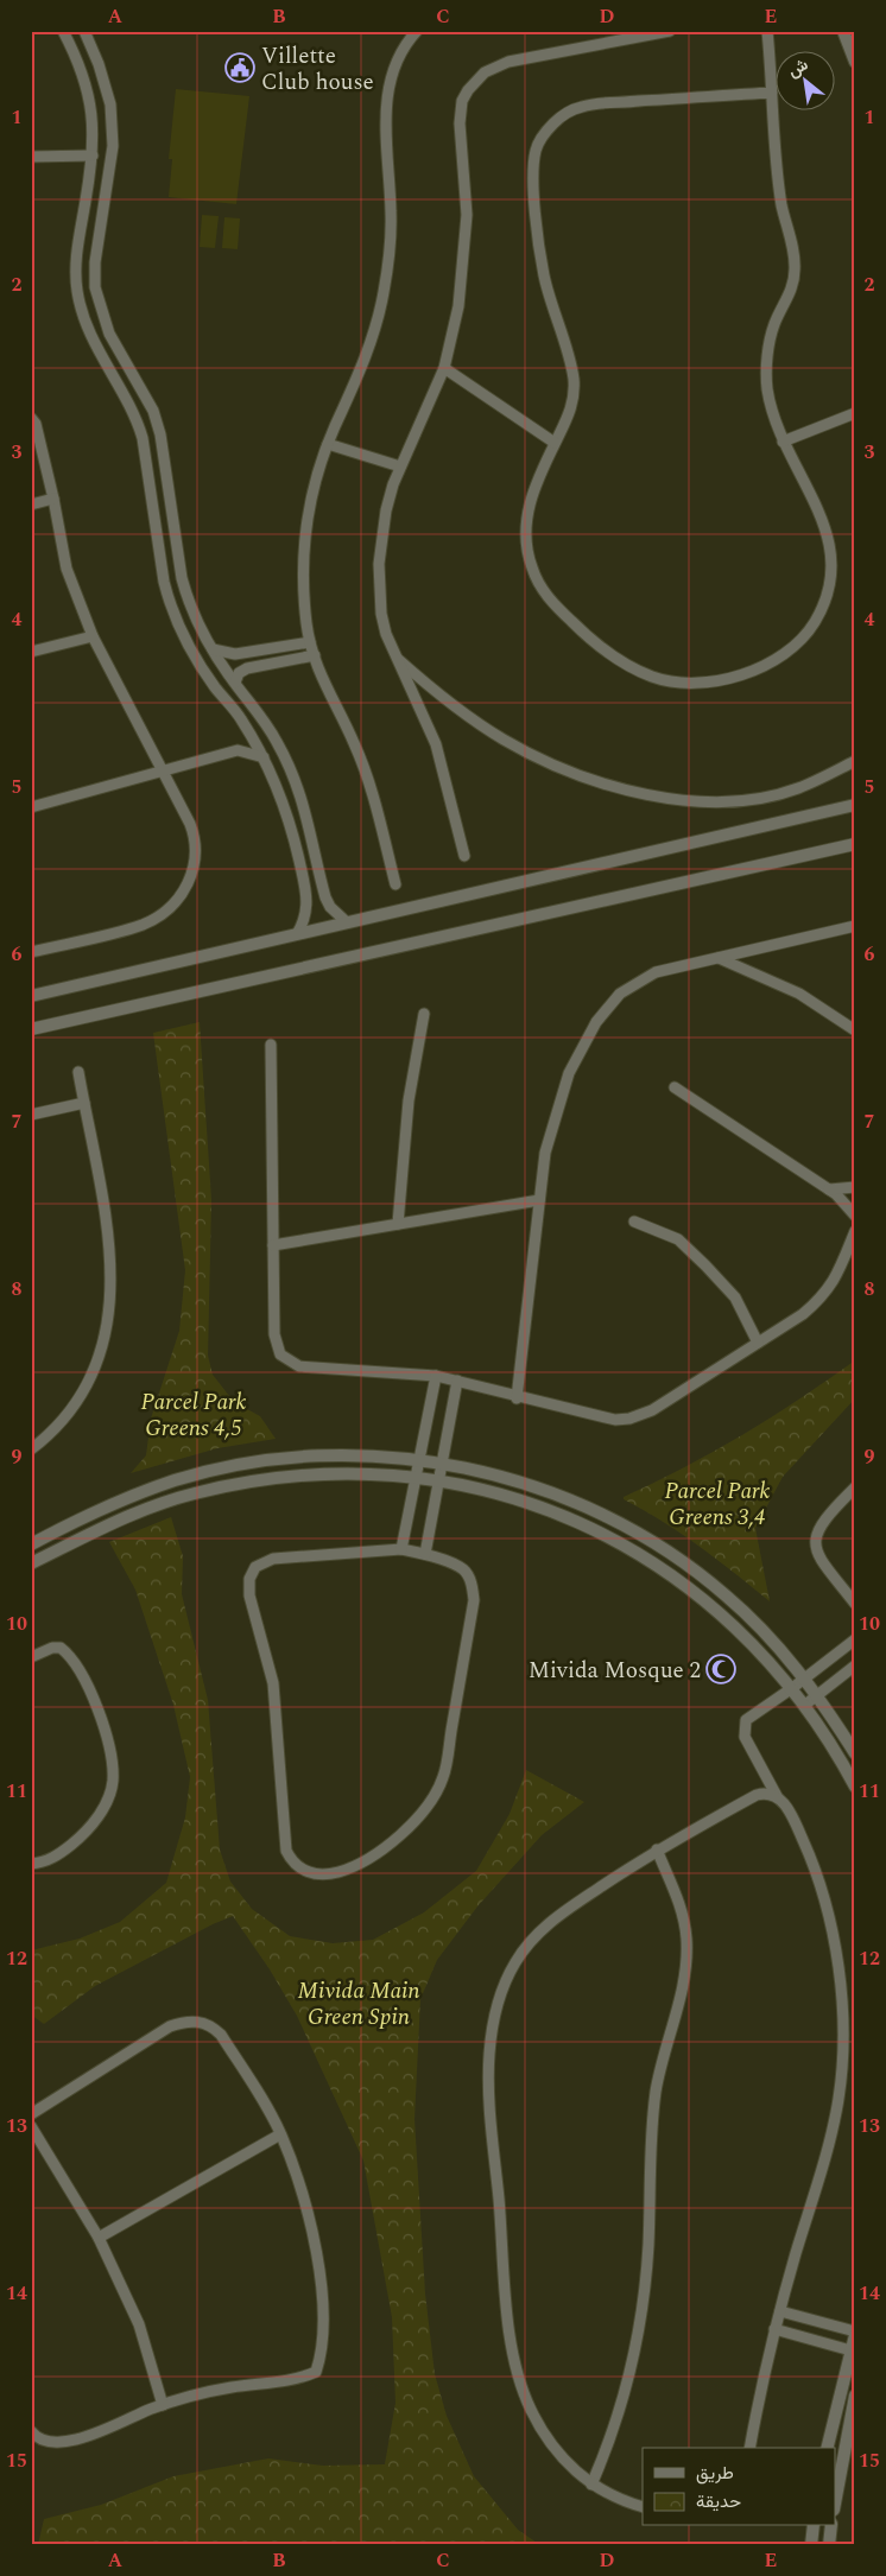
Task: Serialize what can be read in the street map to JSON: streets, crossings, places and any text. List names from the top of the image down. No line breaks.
{"parks":["Parcel Park Greens 4,5","Parcel Park Greens 3,4","Mivida Main Green Spin"],"places":{"public building":["Villette Club house"],"mosque":["Mivida Mosque 2"]},"legend":["طريق","حديقة"],"north":"top left","grid":{"columns":["A","B","C","D","E"],"rows":["1","2","3","4","5","6","7","8","9","10","11","12","13","14","15"]}}
